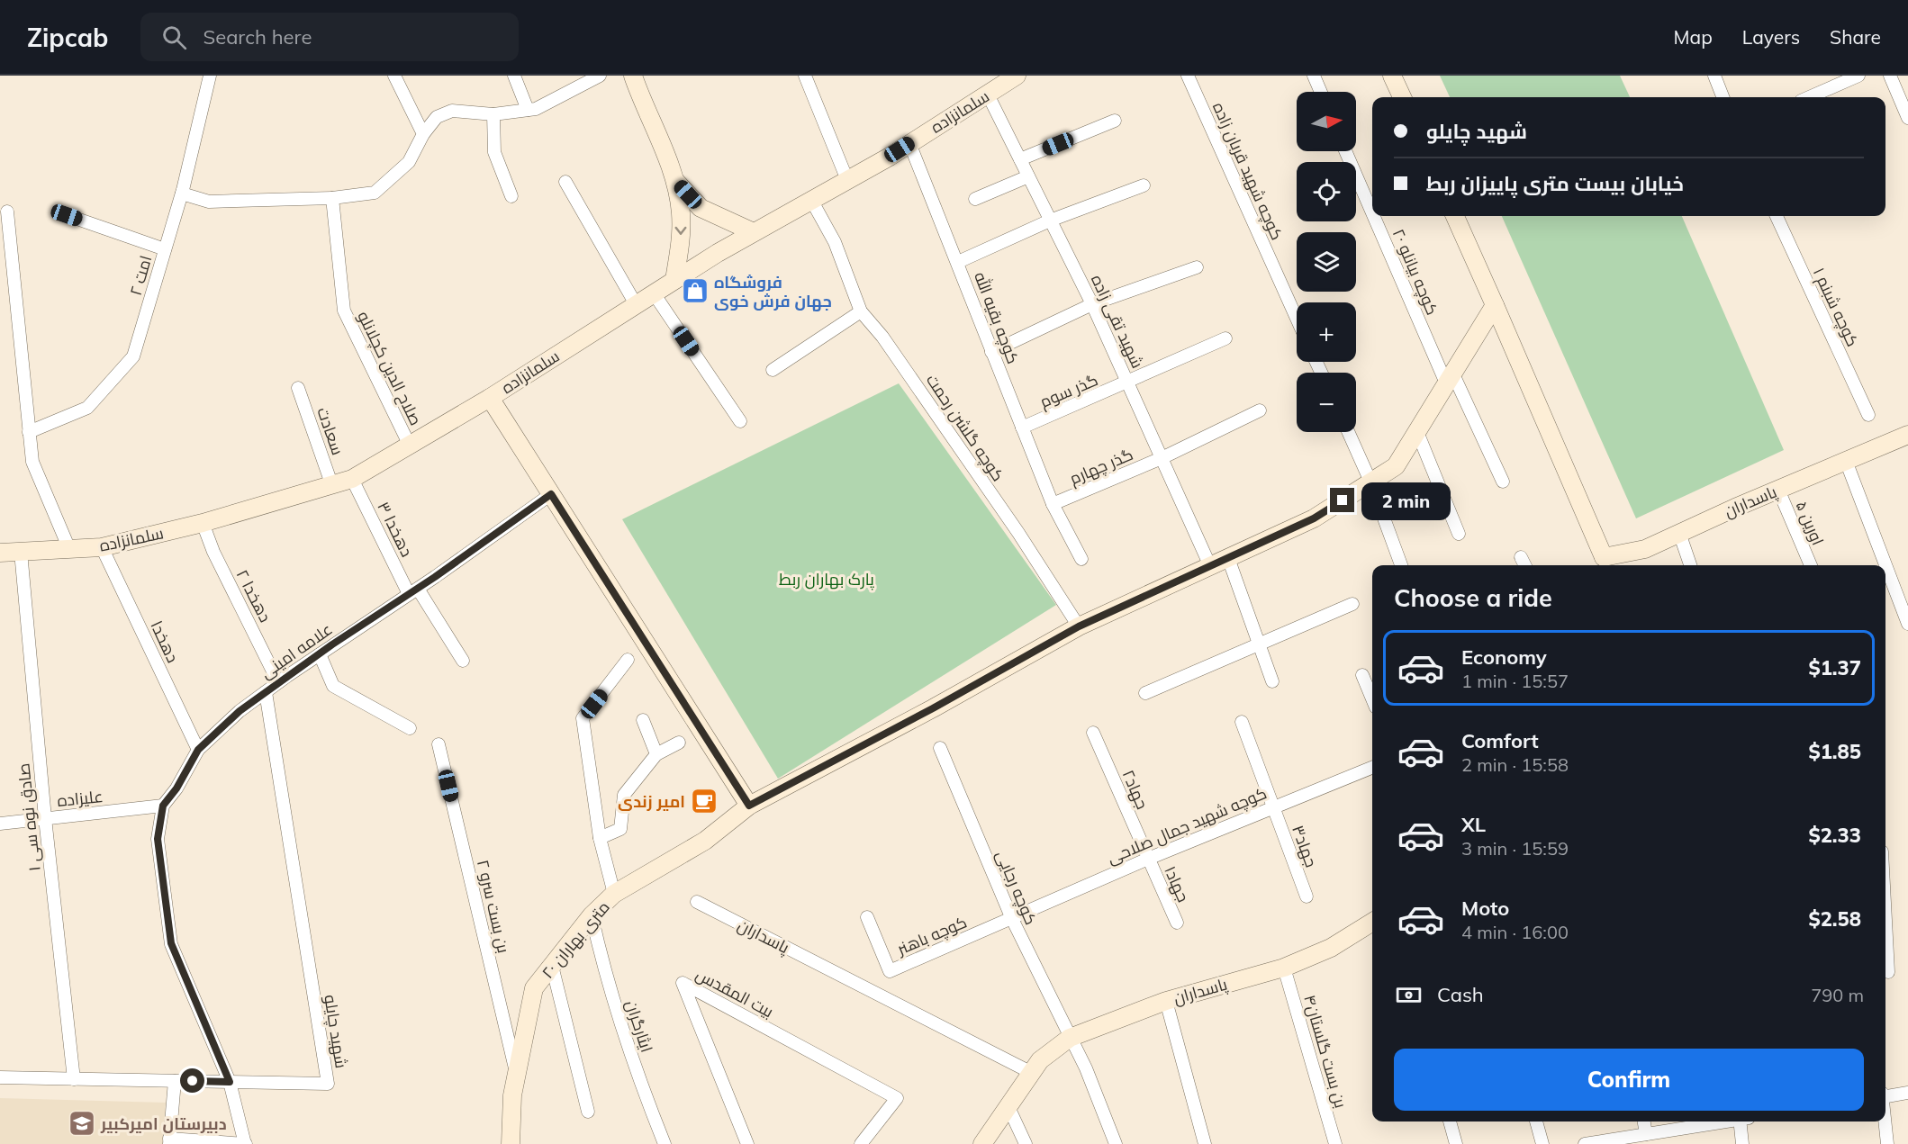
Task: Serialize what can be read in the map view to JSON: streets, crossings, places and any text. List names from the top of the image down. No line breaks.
{"streets":{"street":["سلمانزاده","کوچه شهید قربان زاده","کوچه بیانلو ۲۰","امت ۲","کوچه شبنم ۱","کوچه بقیه الله","شهید تقی زاده","صلاح الدین کچلانلو","گذر سوم","کوچه گلشن رحمت","سعادت","گذر چهارم","پاسداران","اورین ۵","دهخدا ۳","دهخدا ۲","دهخدا","علامه امینی","جهاد۲","علیزاده","صادق نوه سی ۱","کوچه شهید جمال صلاحی","جهاد۳","جهاد۱","کوچه رجایی","بن بست سرو ۲","کوچه باهنر","۲۰ متری بهاران","بیت المقدس","ایثارگران","شهید چایلو","بن بست گلستان۴"]},"crossings":[["سلمانزاده","کوچه بقیه الله"],["سلمانزاده","شهید تقی زاده"],["سلمانزاده","صلاح الدین کچلانلو"],["سلمانزاده","کوچه گلشن رحمت"],["سلمانزاده","سعادت"],["سلمانزاده","دهخدا ۳"],["سلمانزاده","دهخدا ۲"],["سلمانزاده","دهخدا"],["سلمانزاده","صادق نوه سی ۱"],["کوچه بیانلو ۲۰","۲۰ متری بهاران"],["کوچه بقیه الله","گذر سوم"],["کوچه بقیه الله","گذر چهارم"],["شهید تقی زاده","گذر سوم"],["شهید تقی زاده","گذر چهارم"],["شهید تقی زاده","۲۰ متری بهاران"],["کوچه گلشن رحمت","۲۰ متری بهاران"],["پاسداران","اورین ۵"],["پاسداران","کوچه رجایی"],["پاسداران","بن بست گلستان۴"],["دهخدا ۳","علامه امینی"],["دهخدا ۲","علامه امینی"],["دهخدا","علامه امینی"],["علامه امینی","علیزاده"],["علامه امینی","شهید چایلو"],["جهاد۲","کوچه شهید جمال صلاحی"],["جهاد۲","جهاد۱"],["علیزاده","صادق نوه سی ۱"],["صادق نوه سی ۱","شهید چایلو"],["کوچه شهید جمال صلاحی","جهاد۳"],["کوچه شهید جمال صلاحی","جهاد۱"],["کوچه شهید جمال صلاحی","کوچه رجایی"],["کوچه شهید جمال صلاحی","کوچه باهنر"],["کوچه رجایی","کوچه باهنر"],["بن بست سرو ۲","۲۰ متری بهاران"],["۲۰ متری بهاران","ایثارگران"]],"parks":["پارک بهاران ربط"],"places":{"shop":["فروشگاه جهان فرش خوی"],"cafe":["امیر زندی"],"school or university":["دبیرستان امیرکبیر"]},"north":"right","page":{"header":"Zipcab","search":"Search here","nav":["Map","Layers","Share"],"map_buttons":["+","−"],"banner":["شهید چایلو","خیابان بیست متری پاییزان ربط"],"bubble":"2 min","heading":"Choose a ride","list":[{"name":"Economy","note":"1 min · 15:57","value":"$1.37"},{"name":"Comfort","note":"2 min · 15:58","value":"$1.85"},{"name":"XL","note":"3 min · 15:59","value":"$2.33"},{"name":"Moto","note":"4 min · 16:00","value":"$2.58"}],"pay":["Cash","790 m"],"buttons":"Confirm"}}
